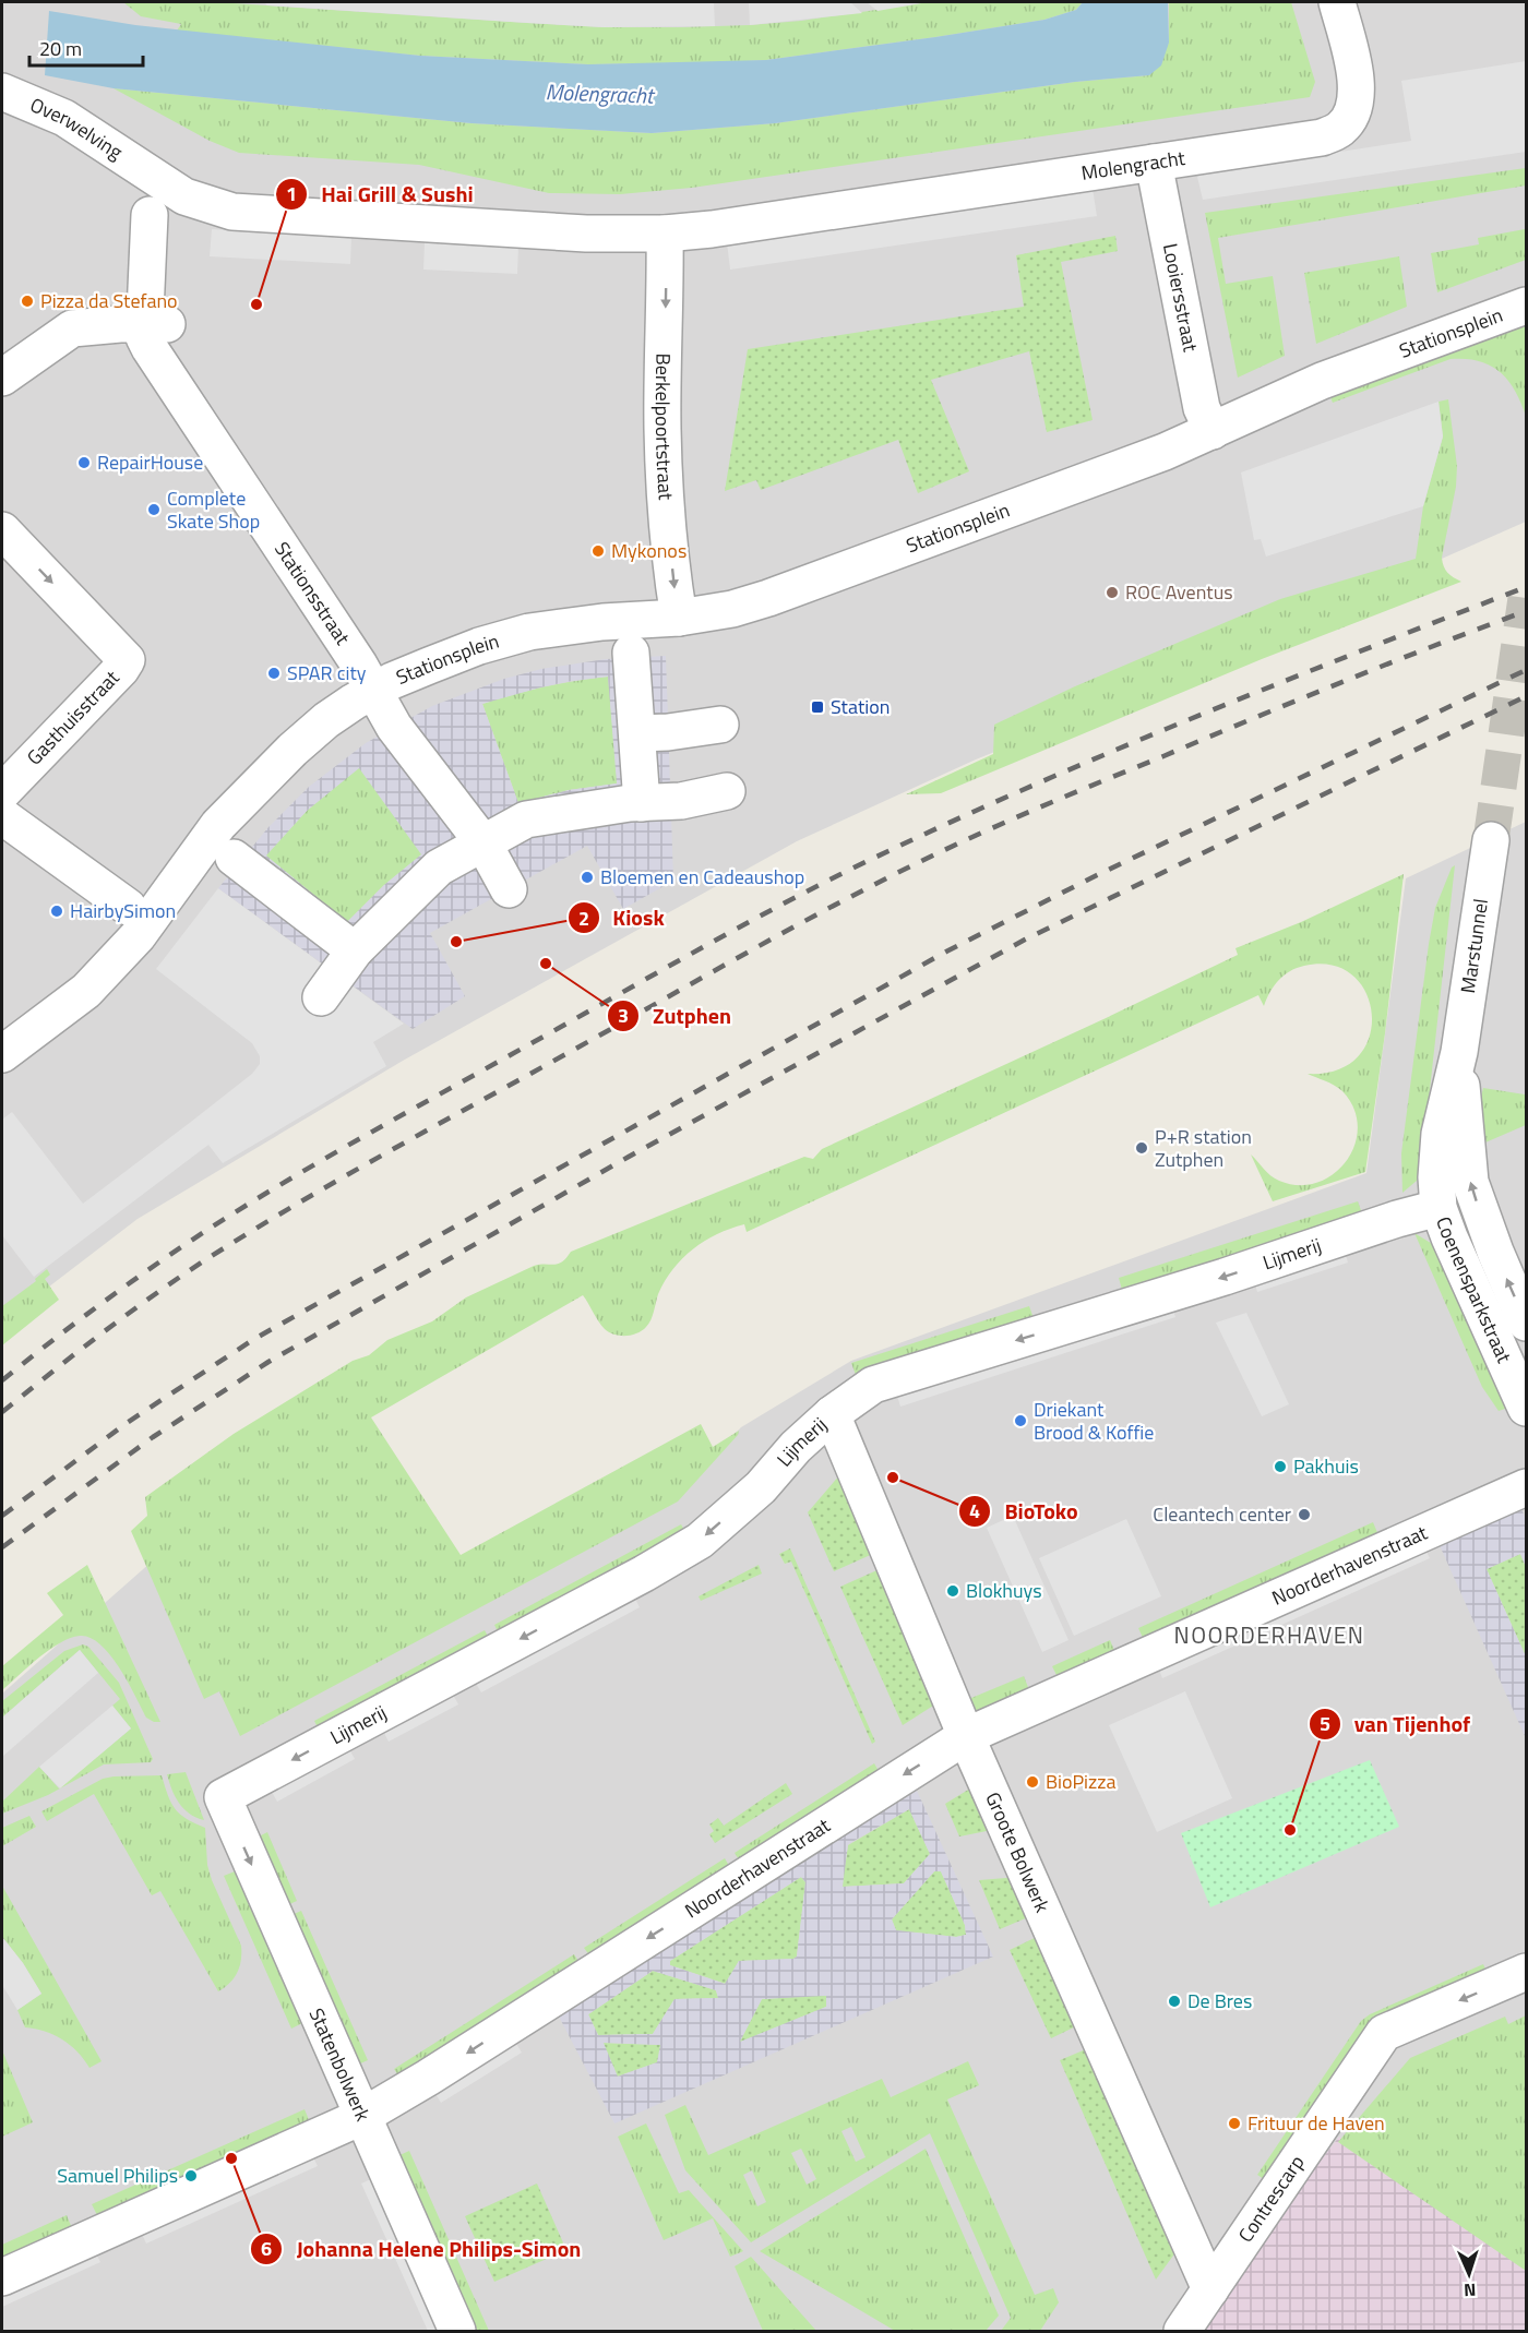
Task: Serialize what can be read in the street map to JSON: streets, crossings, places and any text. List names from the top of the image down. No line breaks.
{"streets":{"street":["Overwelving","Molengracht","Looiersstraat","Stationsplein","Berkelpoortstraat","Stationsstraat","Gasthuisstraat","Marstunnel","Lijmerij","Coenensparkstraat","Noorderhavenstraat","Groote Bolwerk","Statenbolwerk","Contrescarp"]},"crossings":[["Overwelving","Molengracht"],["Molengracht","Looiersstraat"],["Molengracht","Berkelpoortstraat"],["Looiersstraat","Stationsplein"],["Stationsplein","Berkelpoortstraat"],["Stationsplein","Stationsstraat"],["Marstunnel","Coenensparkstraat"],["Lijmerij","Coenensparkstraat"],["Lijmerij","Groote Bolwerk"],["Lijmerij","Statenbolwerk"],["Noorderhavenstraat","Groote Bolwerk"],["Noorderhavenstraat","Statenbolwerk"],["Groote Bolwerk","Contrescarp"]],"one_way":["Berkelpoortstraat","Lijmerij","Noorderhavenstraat","Statenbolwerk","Contrescarp"],"districts":["NOORDERHAVEN"],"water":["Molengracht"],"places":{"other":["Pizza da Stefano","Hai Grill & Sushi","RepairHouse","Complete Skate Shop","Mykonos","ROC Aventus","SPAR city","Bloemen en Cadeaushop","HairbySimon","Kiosk","Zutphen","P+R station Zutphen","Driekant Brood & Koffie","Pakhuis","BioToko","Cleantech center","Blokhuys","BioPizza","van Tijenhof","De Bres","Frituur de Haven","Johanna Helene Philips-Simon","Samuel Philips"],"transit":["Station"]},"scale_bar":"20 m","north":"bottom"}
